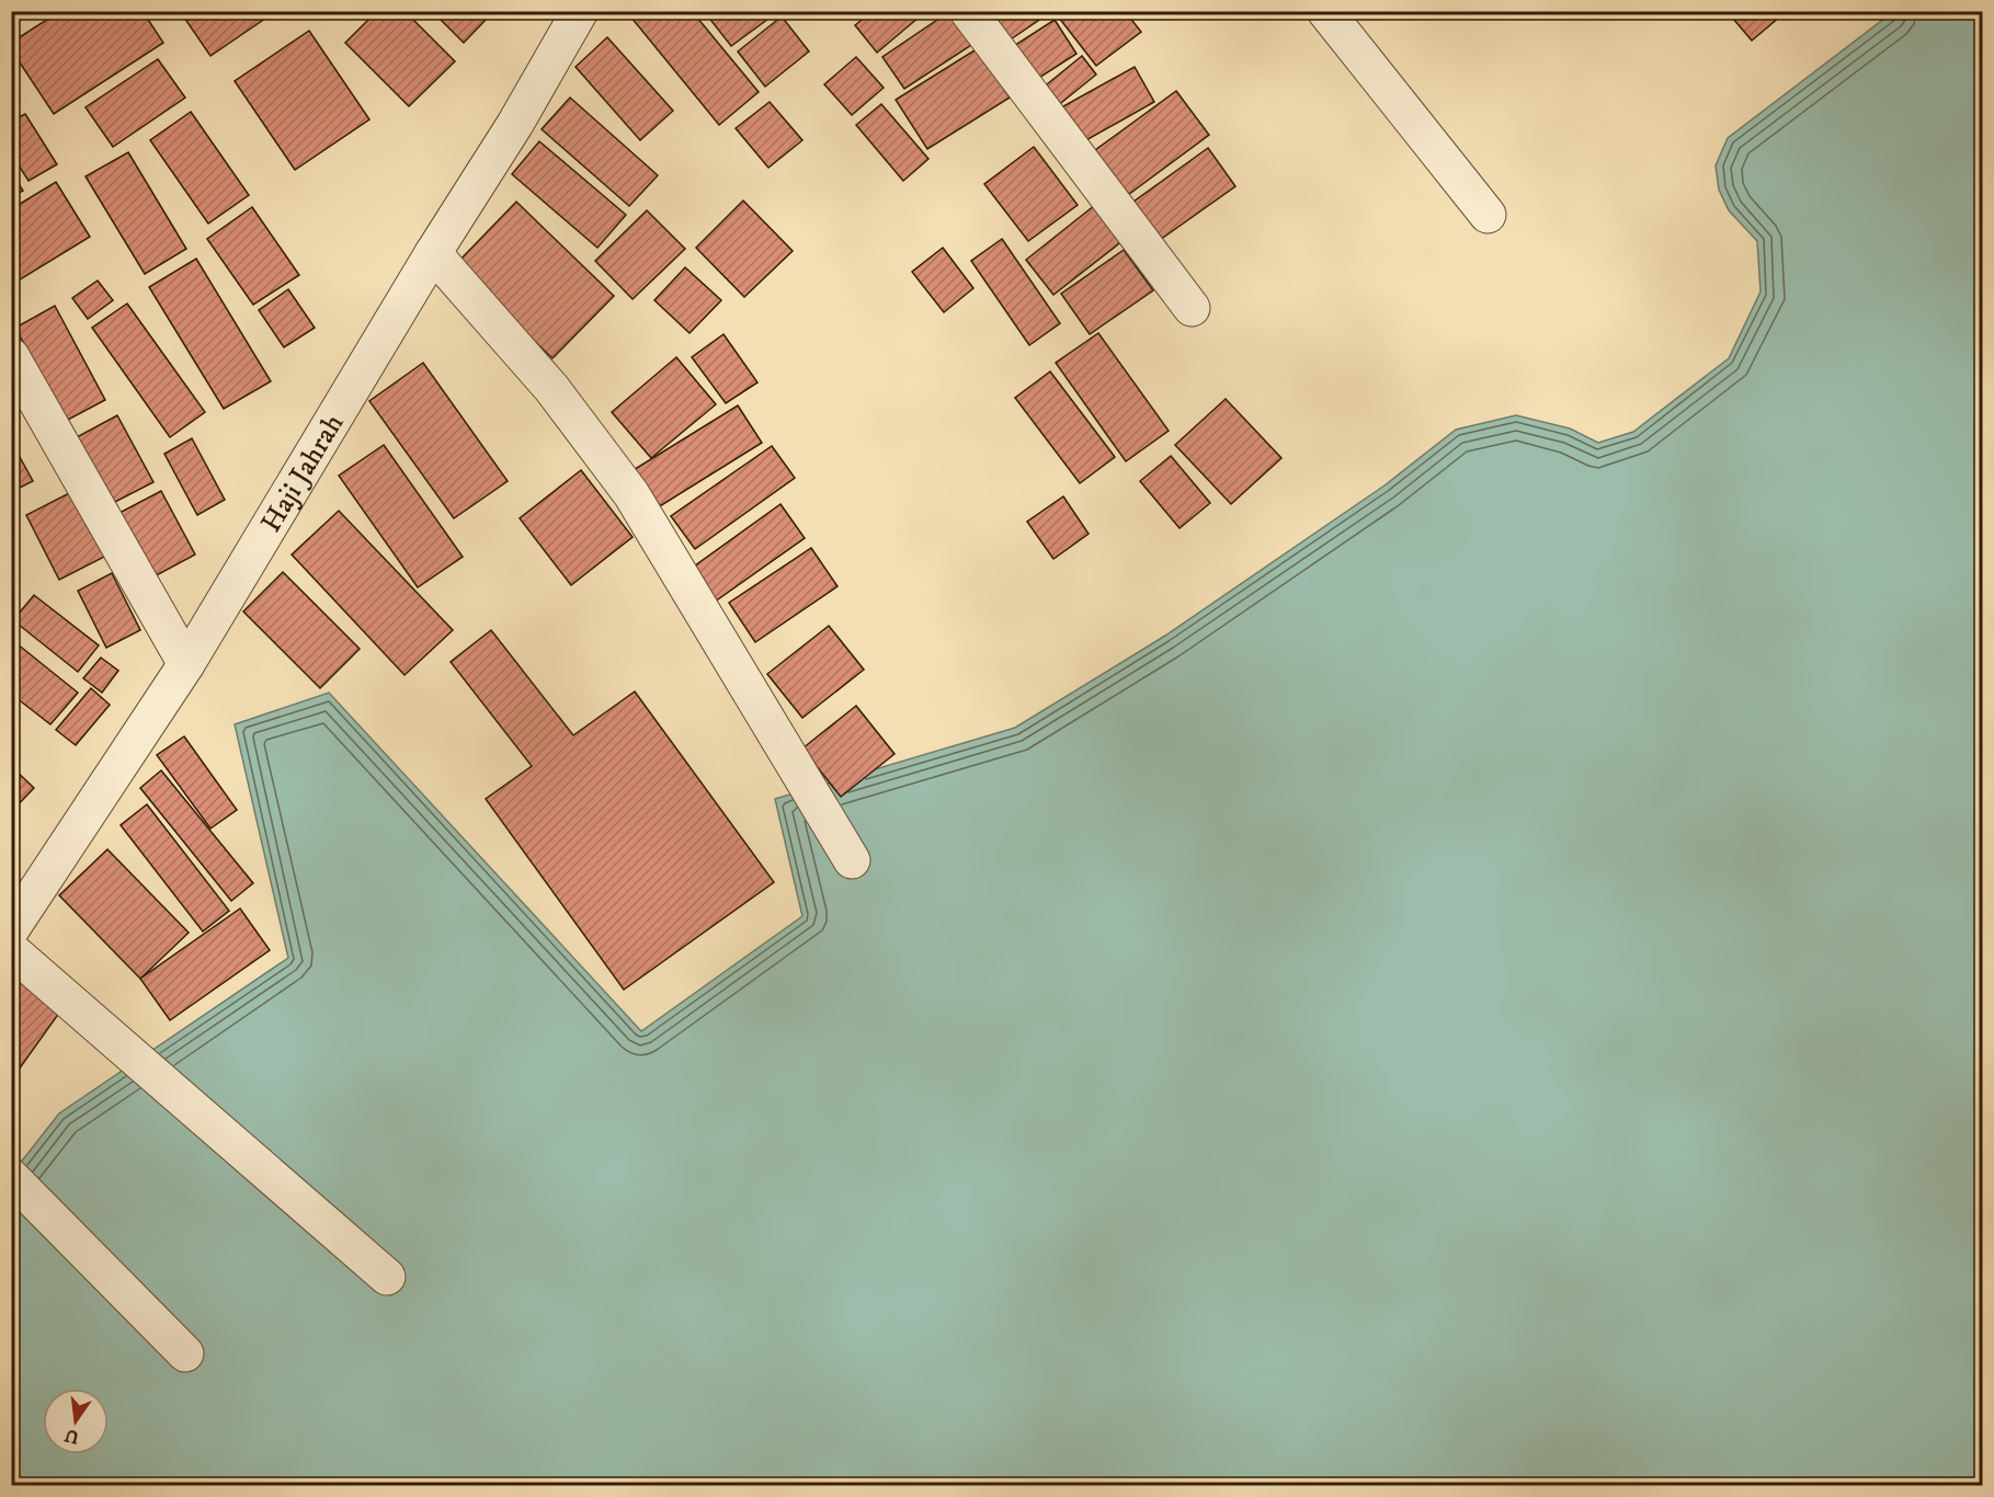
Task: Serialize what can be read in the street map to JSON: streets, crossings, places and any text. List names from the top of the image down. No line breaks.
{"streets":{"street":["Haji Jahrah"]},"north":"bottom"}
